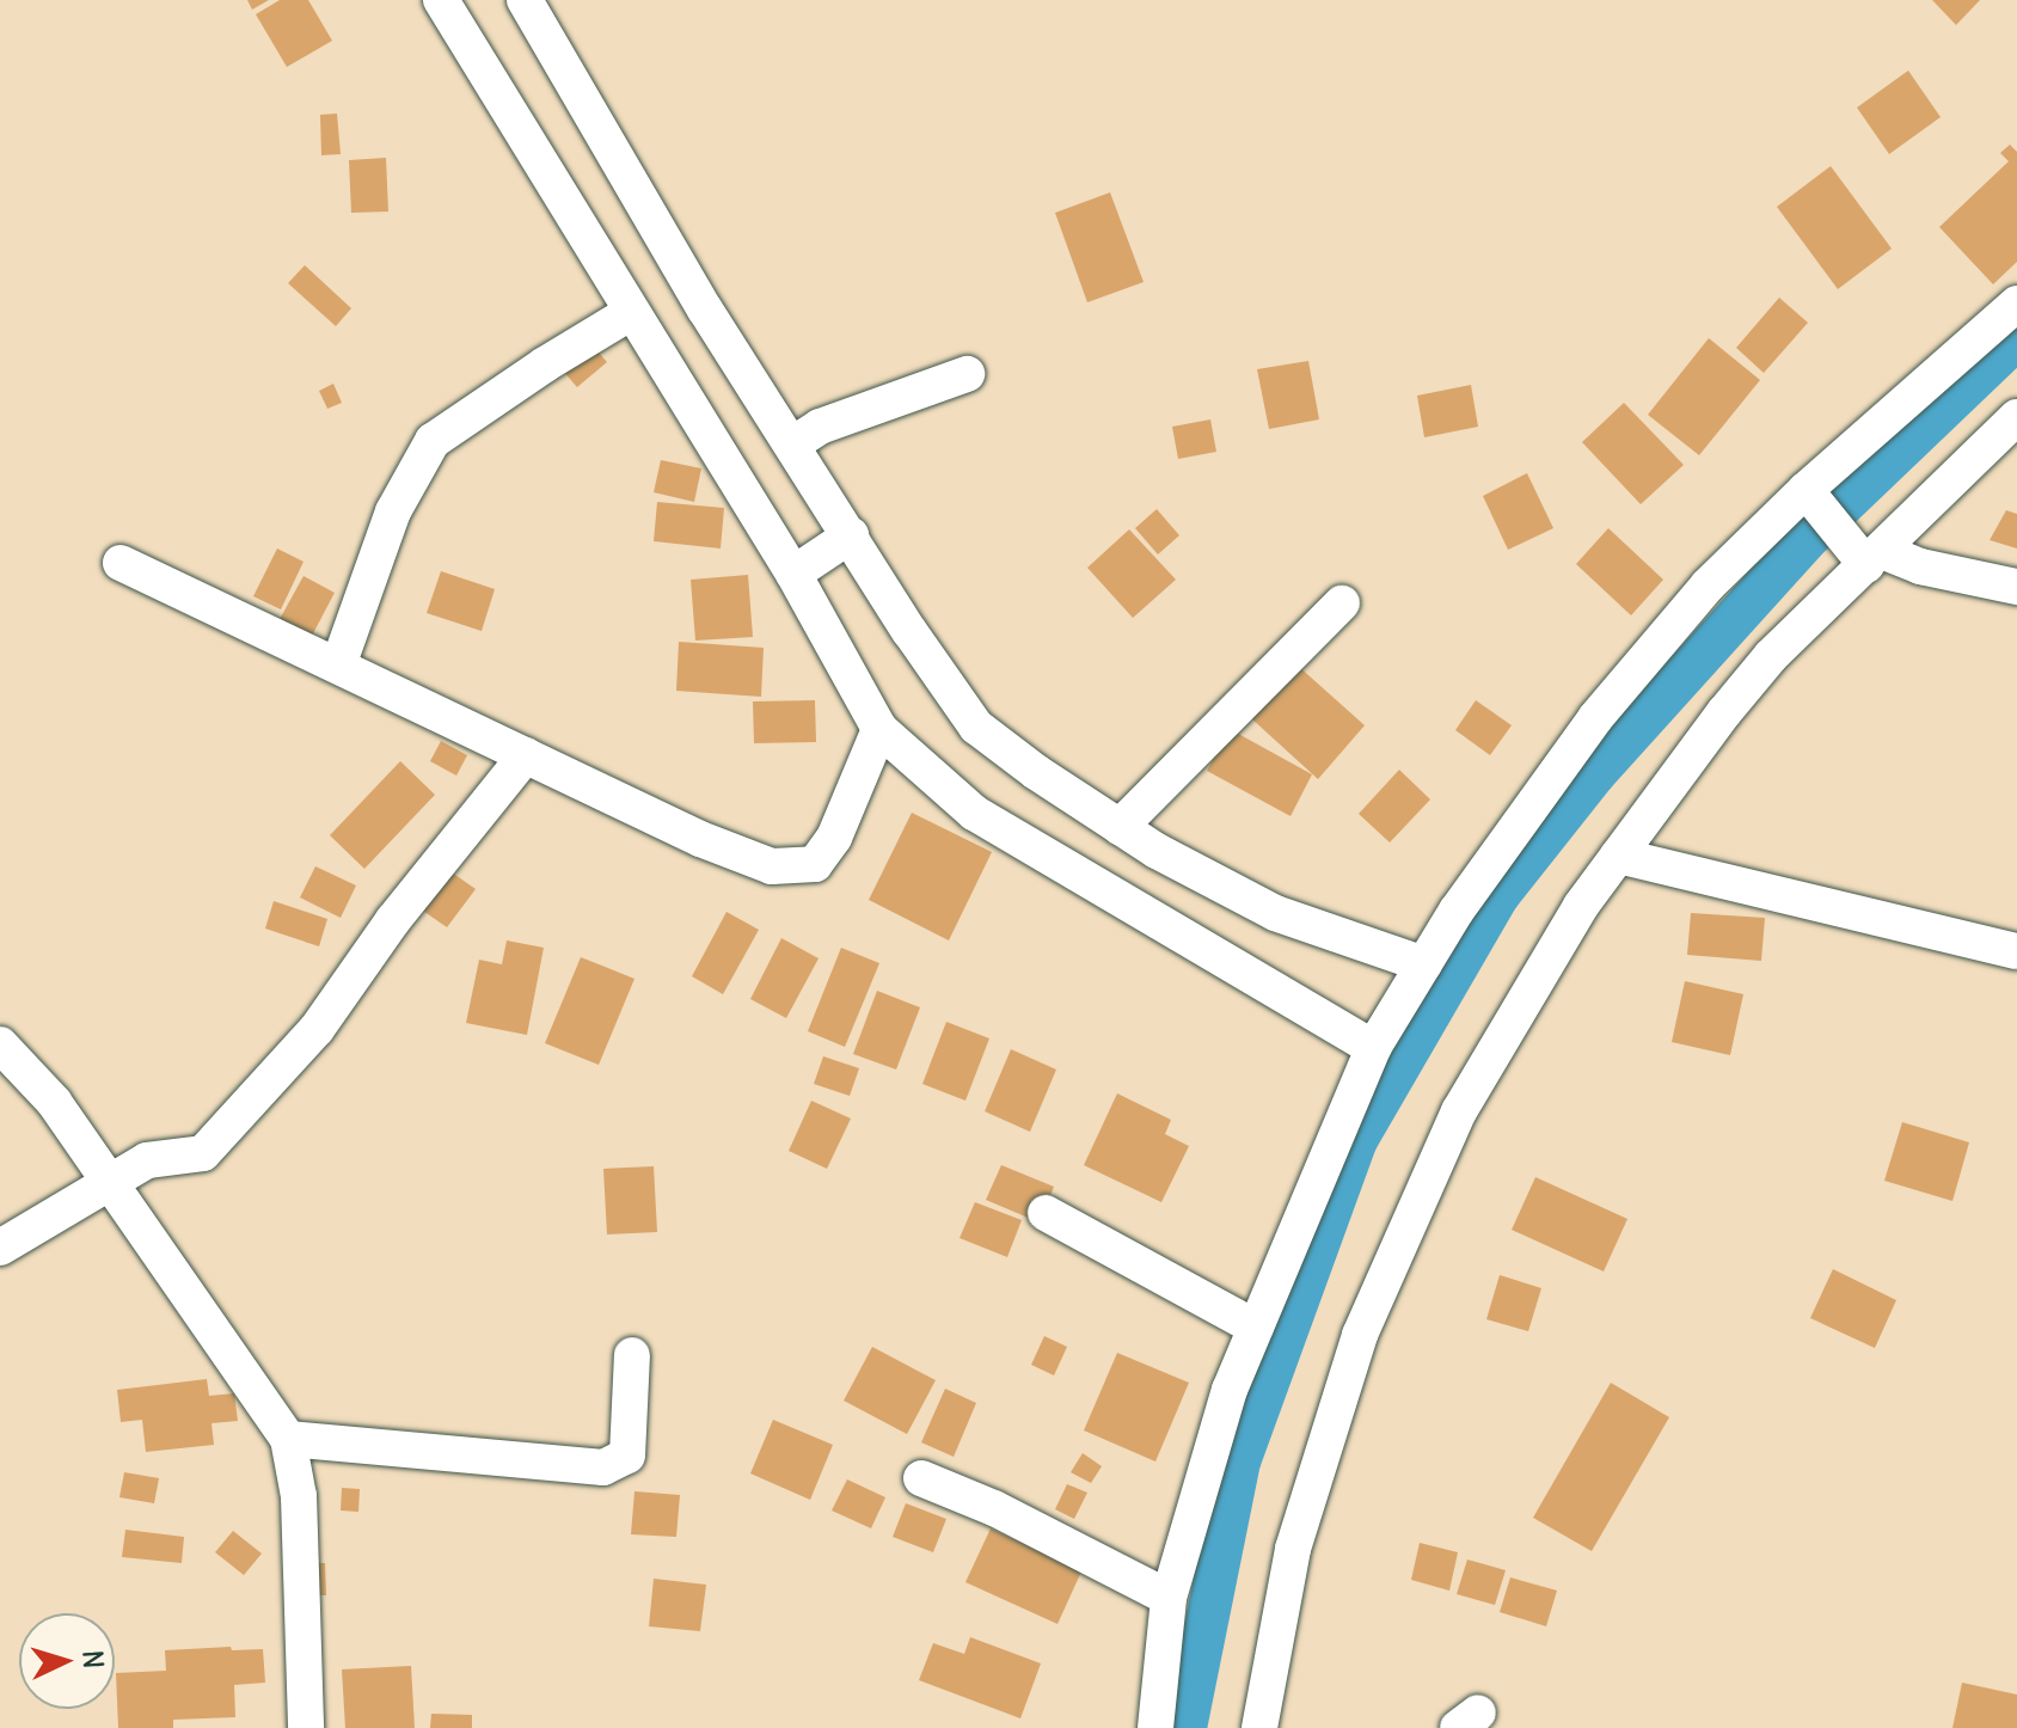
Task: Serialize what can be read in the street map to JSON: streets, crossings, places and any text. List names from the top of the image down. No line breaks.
{"north":"right"}
